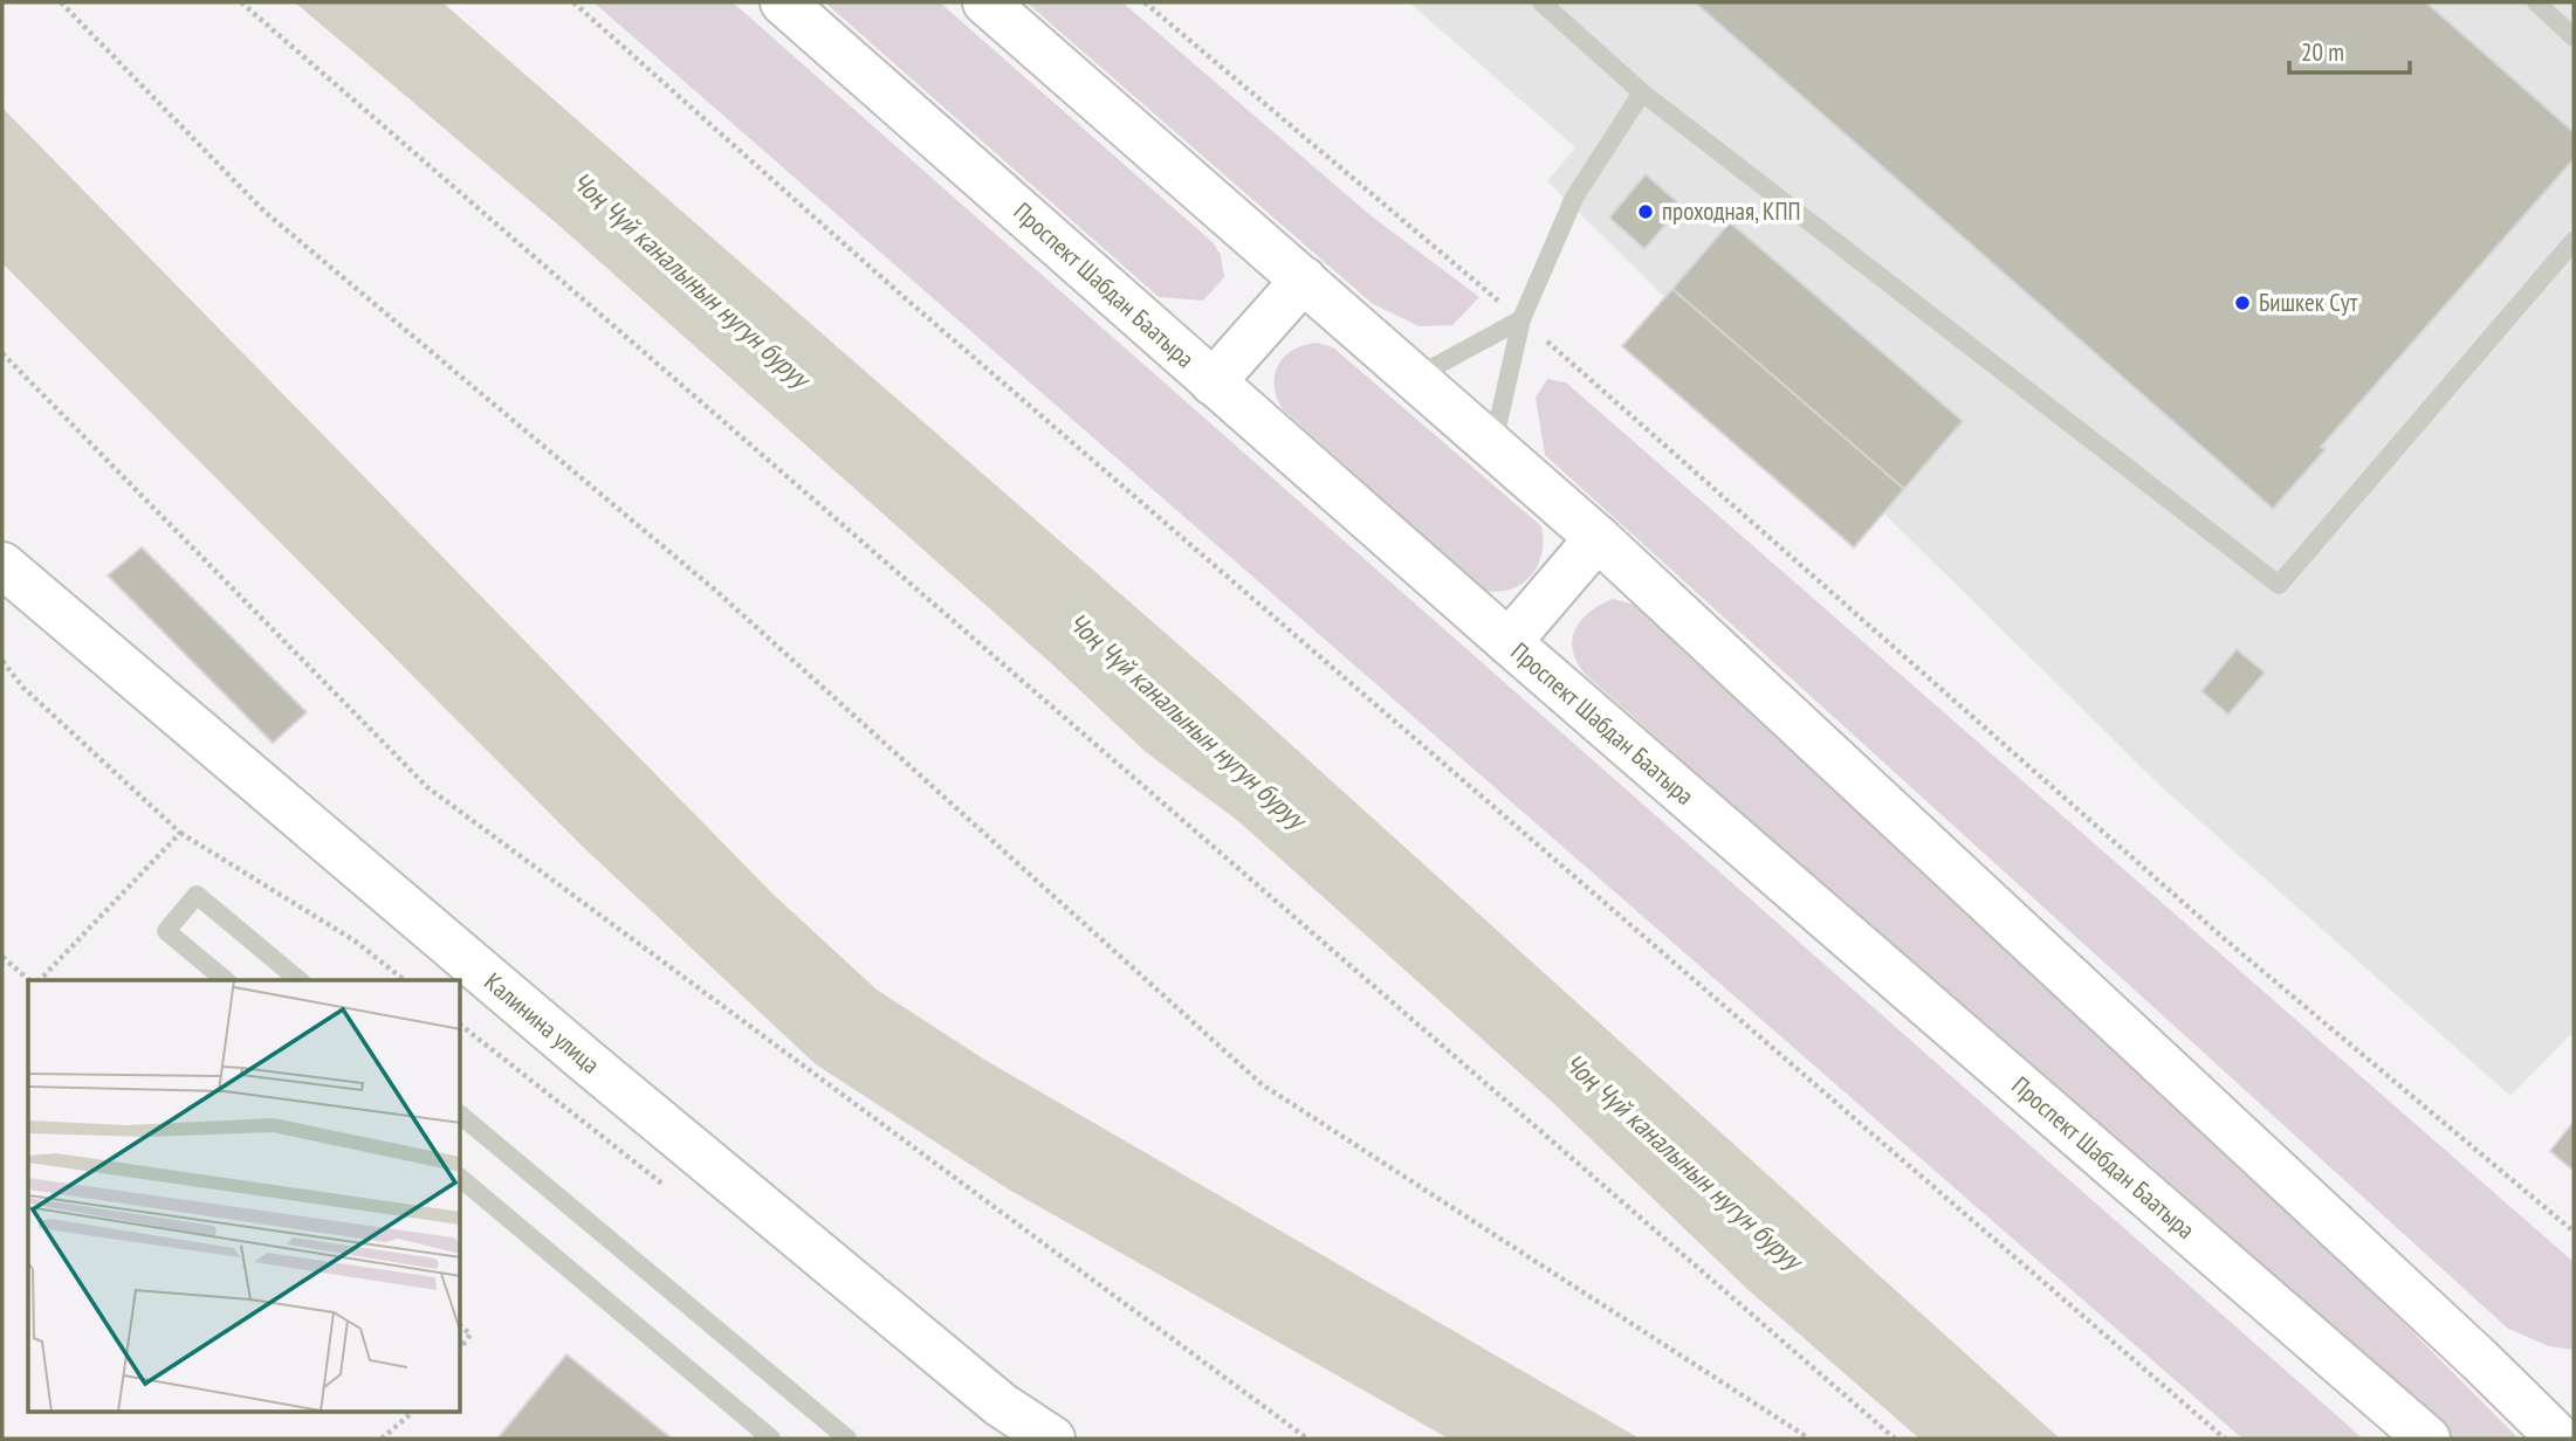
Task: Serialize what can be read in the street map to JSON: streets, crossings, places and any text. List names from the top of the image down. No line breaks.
{"streets":{"main road":["Проспект Шабдан Баатыра","Калинина улица"]},"water":["Чоң Чүй каналынын нугун буруу"],"places":["проходная, КПП","Бишкек Сут"],"scale_bar":"20 m"}
